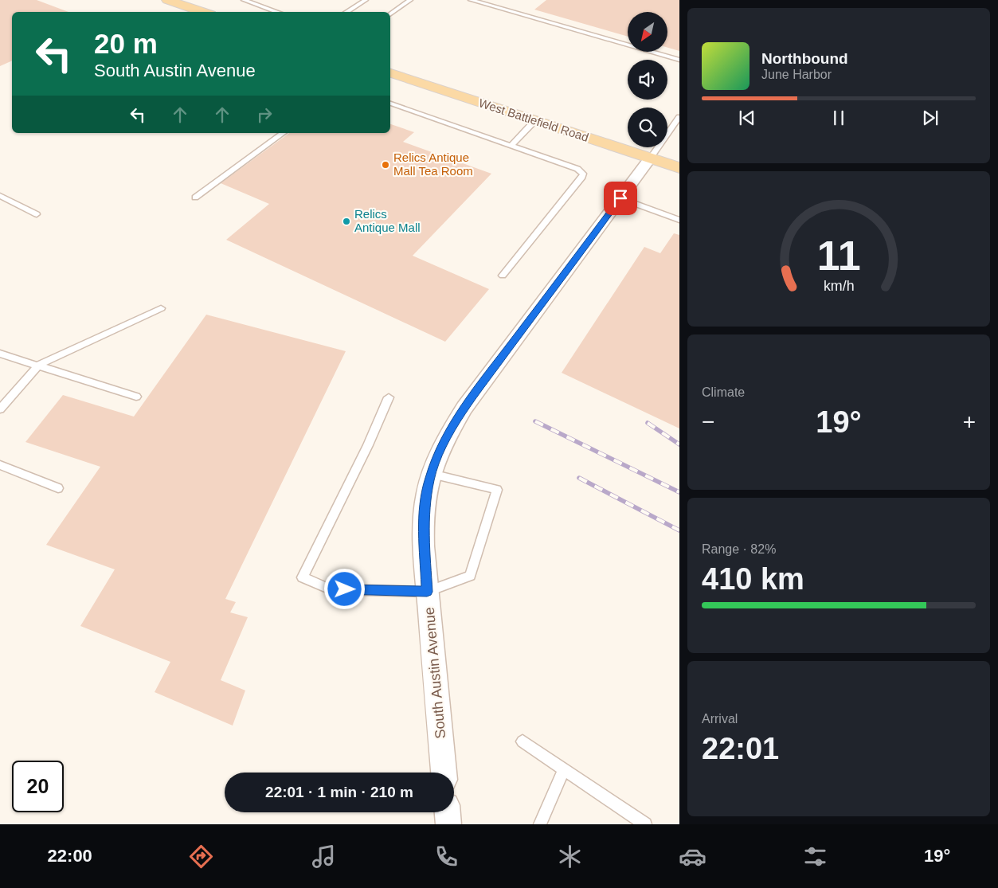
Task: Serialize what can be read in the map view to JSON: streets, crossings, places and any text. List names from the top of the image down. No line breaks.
{"streets":{"main road":["West Battlefield Road"],"street":["South Austin Avenue"]},"crossings":[["West Battlefield Road","South Austin Avenue"]],"places":["Relics Antique Mall Tea Room","Relics Antique Mall"],"north":"bottom left","page":{"turn":["20 m","South Austin Avenue"],"song":["Northbound","June Harbor"],"tile":["Climate",["Range · 82%","410 km"],["Arrival","22:01"]],"heat":["−","19°","+"],"limit":"20","trip":"22:01 · 1 min · 210 m","tabs":["22:00","19°"],"gauge":["11","km/h"]}}
